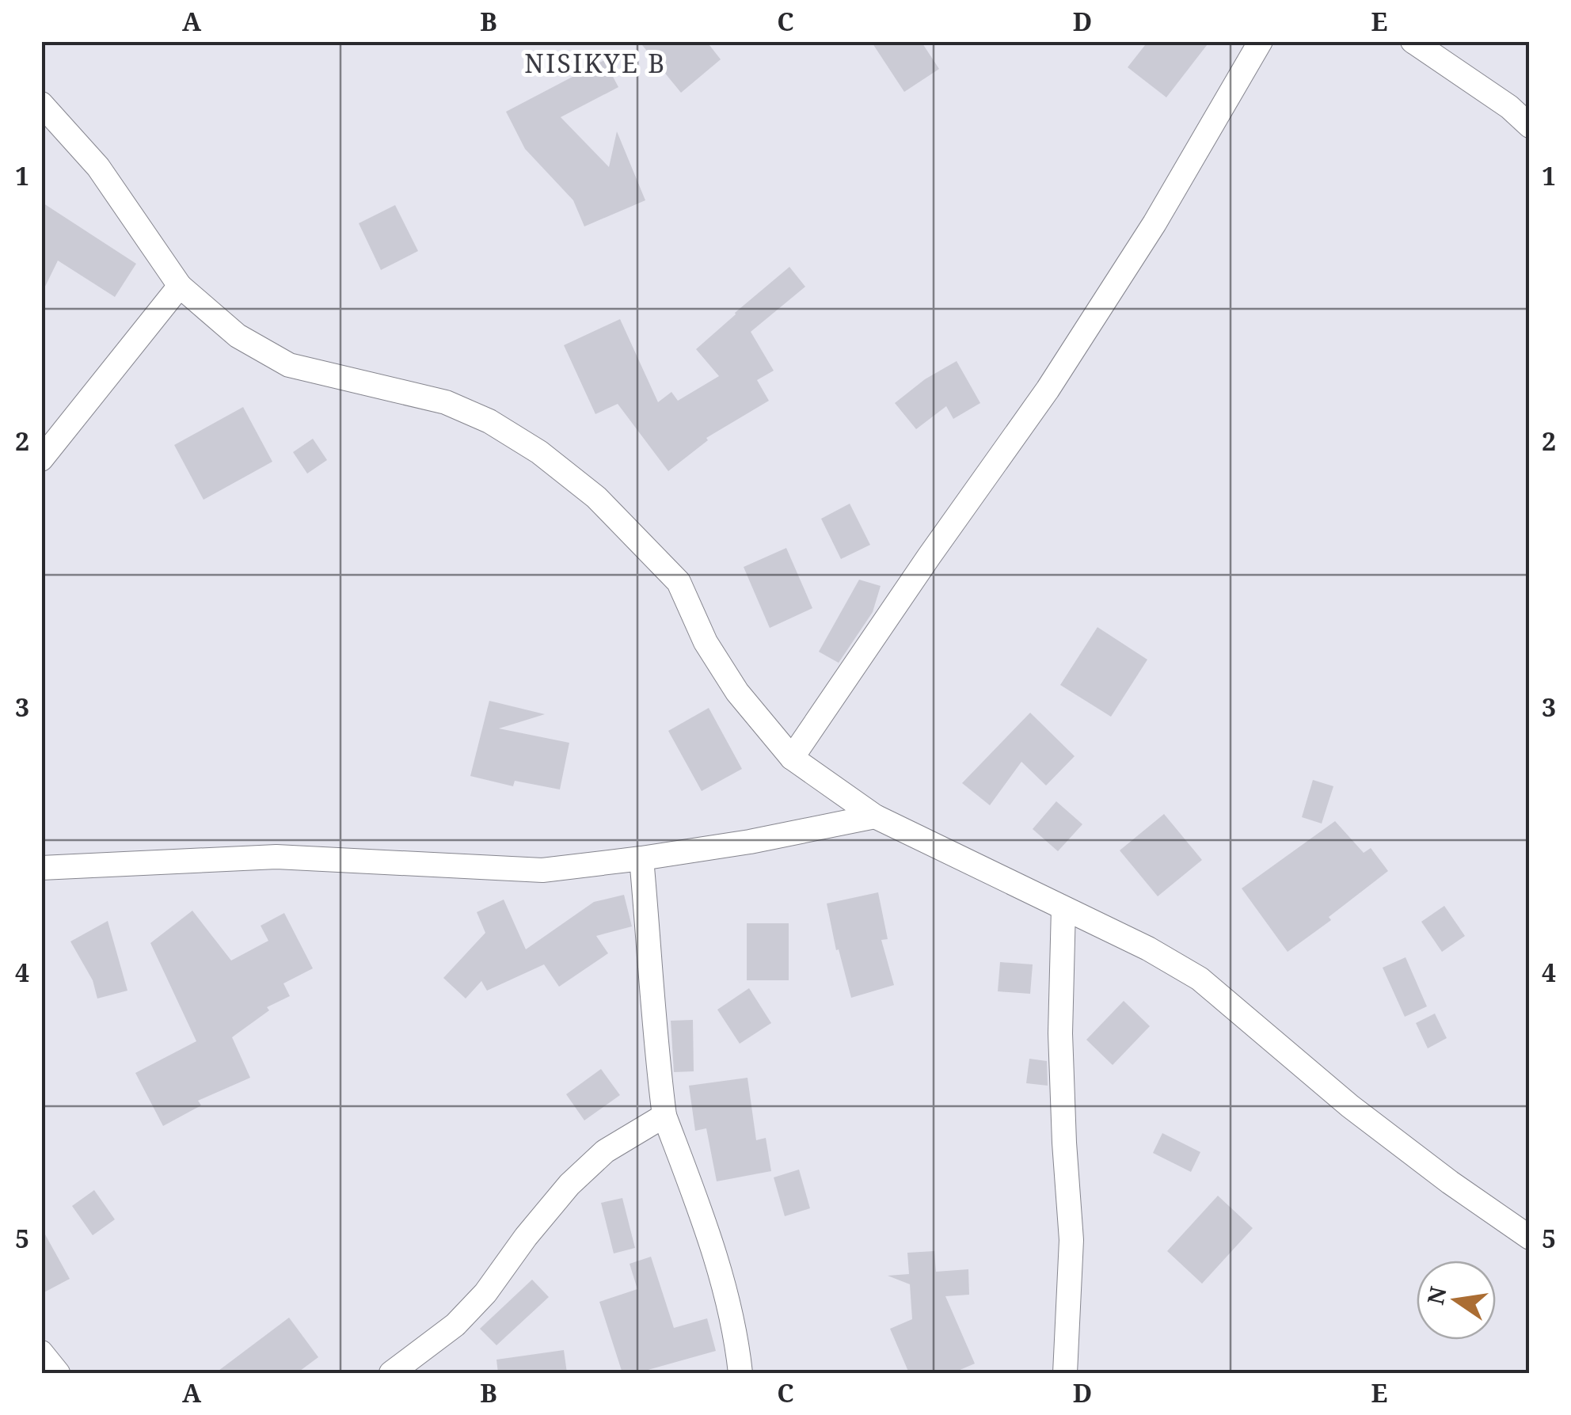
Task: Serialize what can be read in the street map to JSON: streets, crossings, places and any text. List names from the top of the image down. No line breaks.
{"districts":["NISIKYE B"],"north":"left","grid":{"columns":["A","B","C","D","E"],"rows":["1","2","3","4","5"]}}
